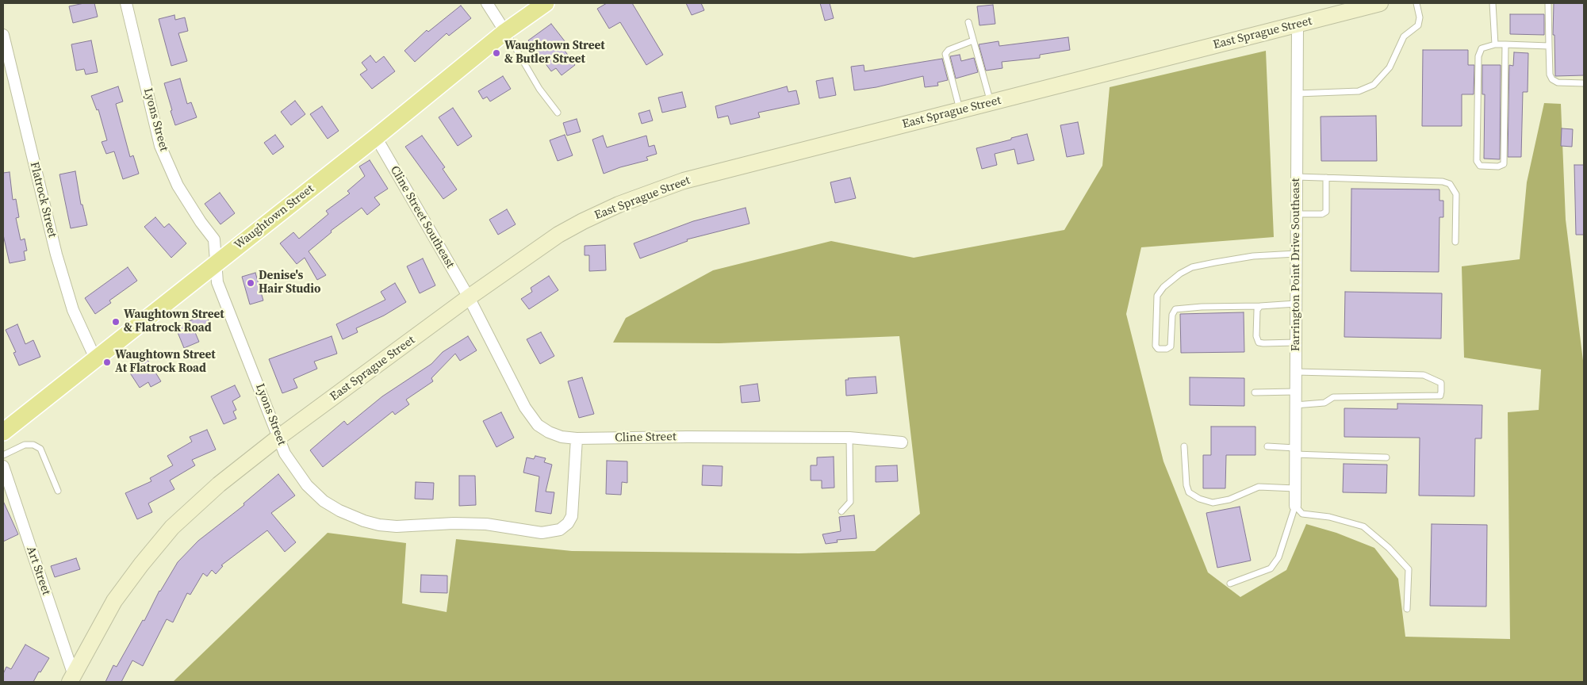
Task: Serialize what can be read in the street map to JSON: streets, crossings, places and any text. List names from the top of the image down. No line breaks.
{"streets":{"main road":["Waughtown Street"],"street":["East Sprague Street","Lyons Street","Flatrock Street","Cline Street Southeast","Farrington Point Drive Southeast","Cline Street","Art Street"]},"crossings":[["East Sprague Street","Lyons Street"],["East Sprague Street","Cline Street Southeast"],["East Sprague Street","Farrington Point Drive Southeast"],["East Sprague Street","Cline Street"],["East Sprague Street","Art Street"],["Lyons Street","Waughtown Street"],["Lyons Street","Cline Street"],["Flatrock Street","Waughtown Street"],["Waughtown Street","Cline Street Southeast"],["Cline Street Southeast","Cline Street"]],"places":["Waughtown Street & Butler Street","Denise's Hair Studio","Waughtown Street & Flatrock Road","Waughtown Street At Flatrock Road"]}
